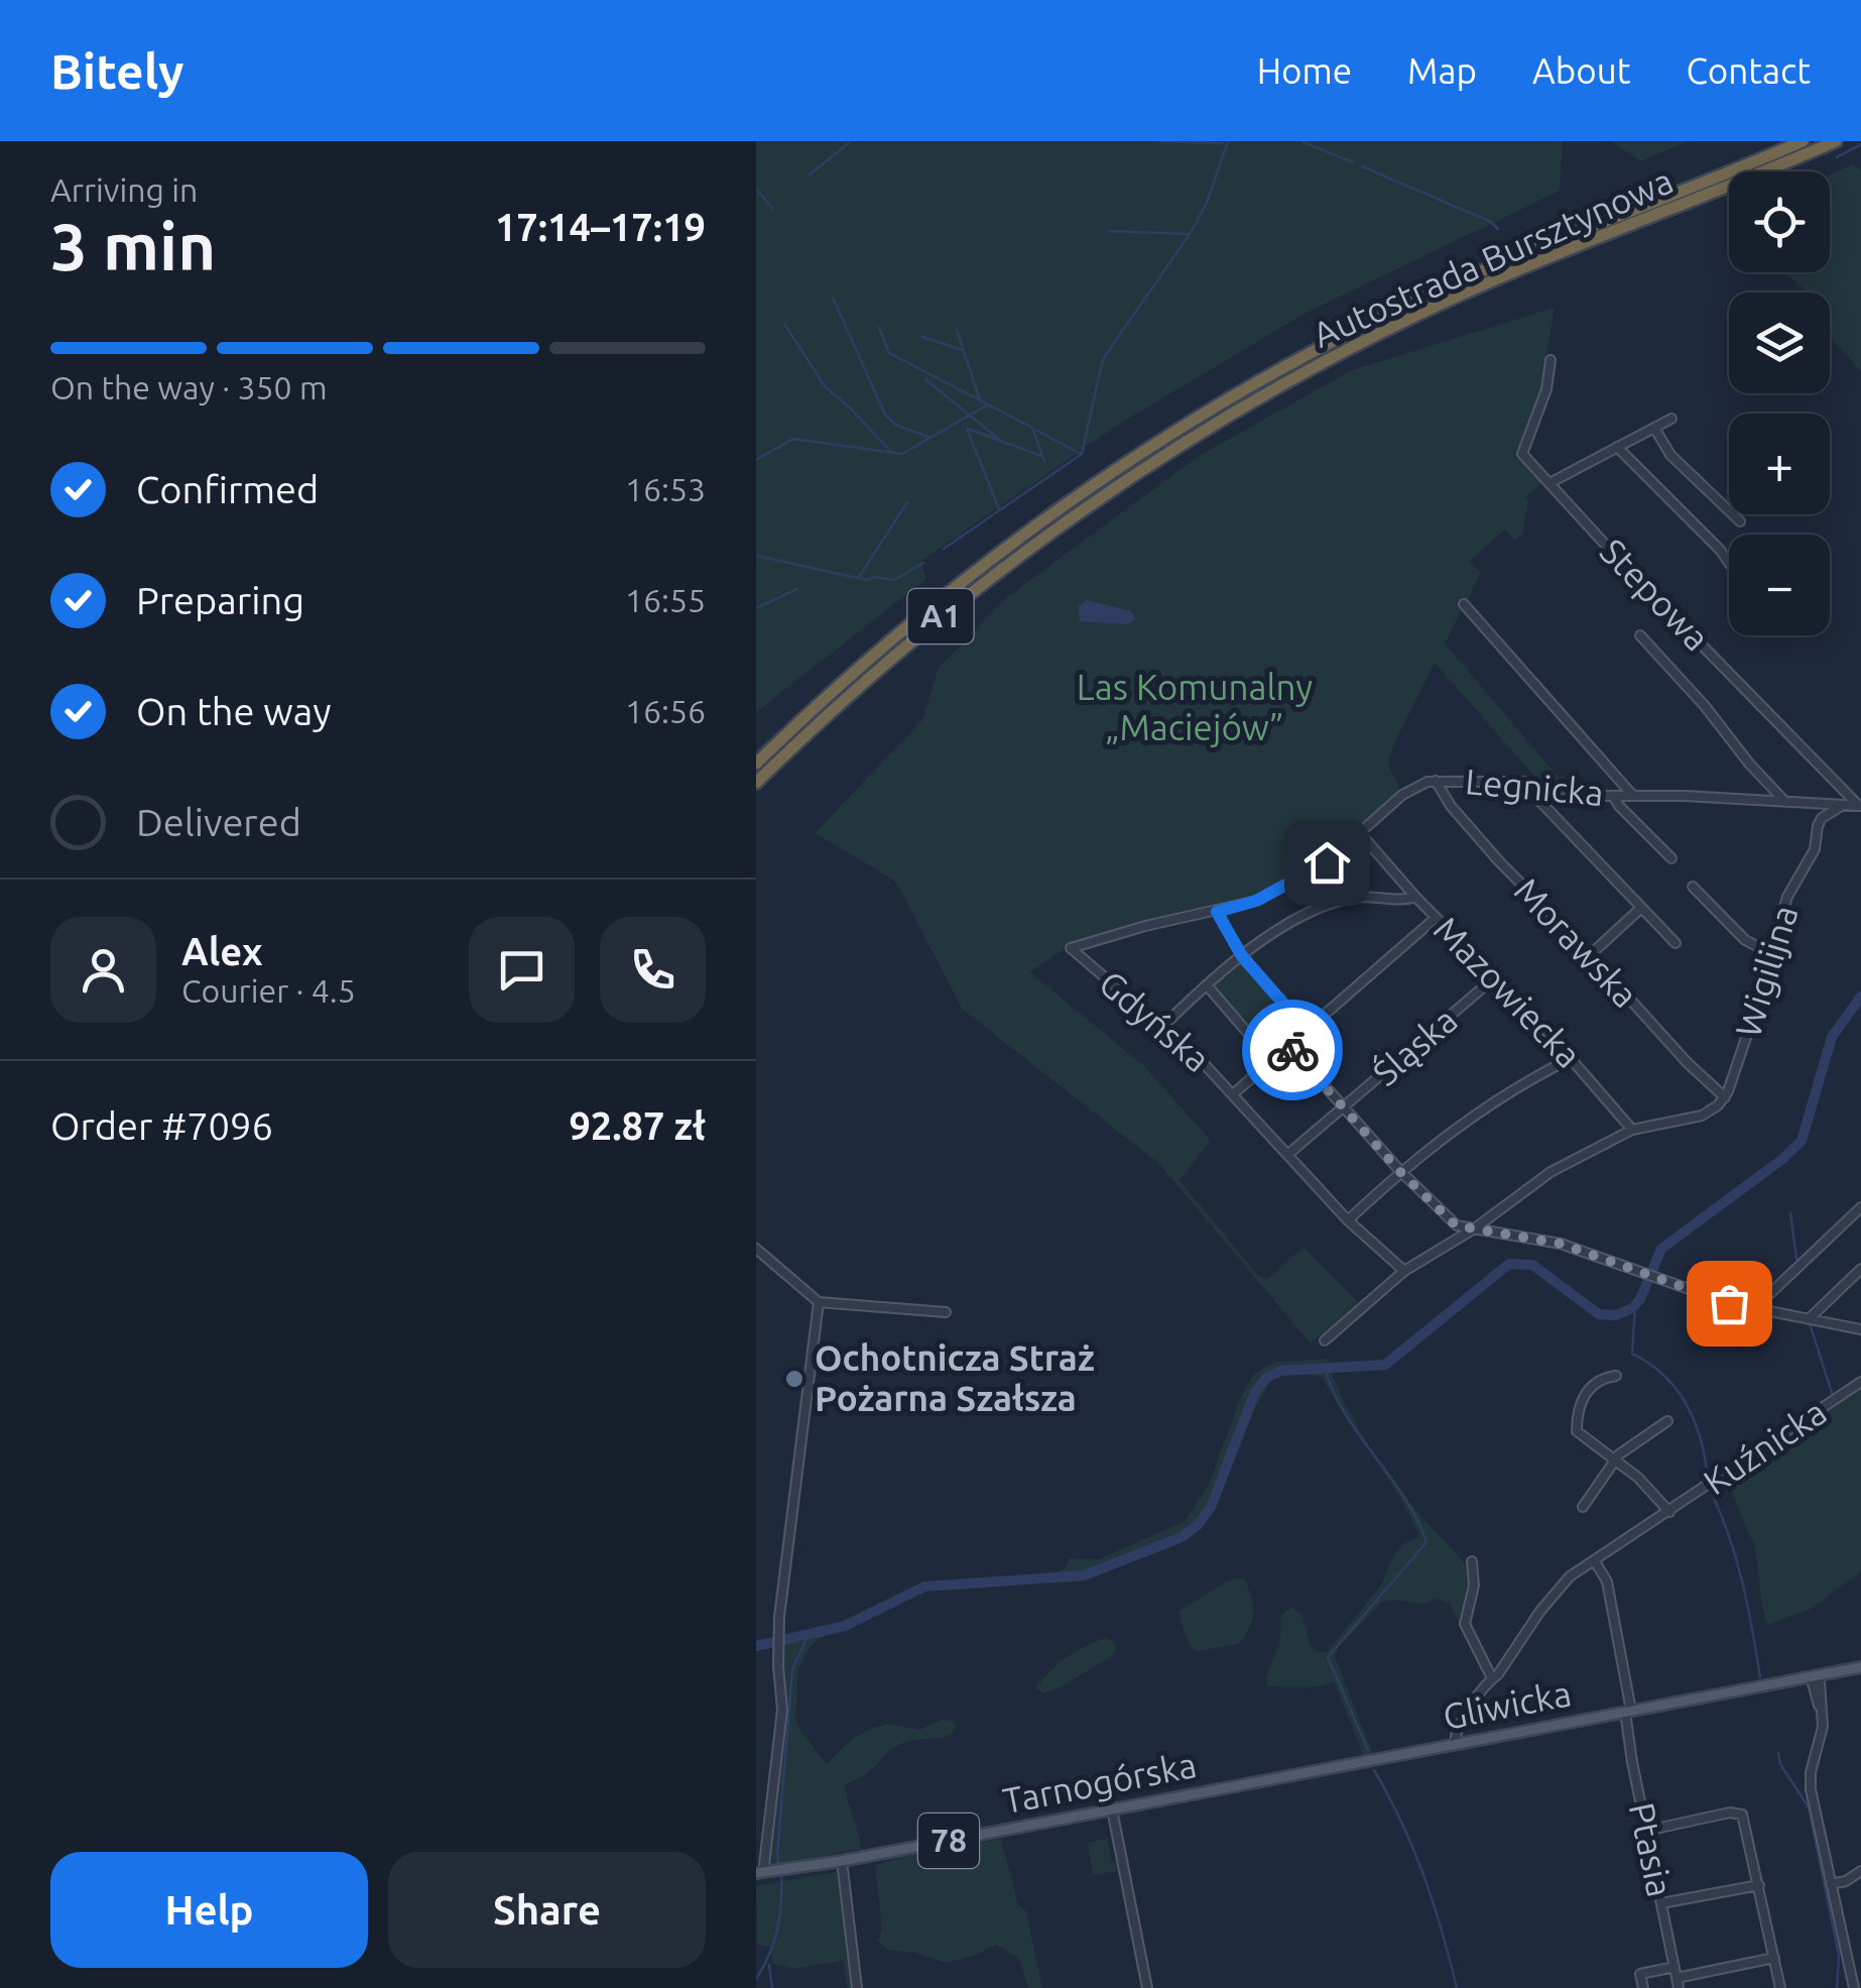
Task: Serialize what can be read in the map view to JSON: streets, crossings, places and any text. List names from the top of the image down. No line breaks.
{"streets":{"highway":["Autostrada Bursztynowa","A1"],"main road":["Gliwicka","Tarnogórska","78"],"street":["Stepowa","Legnicka","Morawska","Wigilijna","Mazowiecka","Gdyńska","Śląska","Kuźnicka","Ptasia"]},"crossings":[["Stepowa","Legnicka"],["Legnicka","Morawska"],["Legnicka","Wigilijna"],["Legnicka","Gdyńska"],["Morawska","Wigilijna"],["Mazowiecka","Gdyńska"],["Mazowiecka","Śląska"],["Gdyńska","Śląska"],["Kuźnicka","Gliwicka"],["Kuźnicka","Ptasia"],["Gliwicka","Tarnogórska"],["Gliwicka","78"],["Gliwicka","Ptasia"],["78","Ptasia"]],"parks":["Las Komunalny „Maciejów”"],"places":["Ochotnicza Straż Pożarna Szałsza"],"page":{"header":"Bitely","nav":["Home","Map","About","Contact"],"heading":["3 min","Arriving in","17:14–17:19"],"panel":["Alex","Courier · 4.5","Order #7096","92.87 zł"],"map_buttons":["+","−"],"bar":"On the way · 350 m","list":[["Confirmed","16:53"],["Preparing","16:55"],["On the way","16:56"],"Delivered"],"buttons":["Help","Share"]}}
